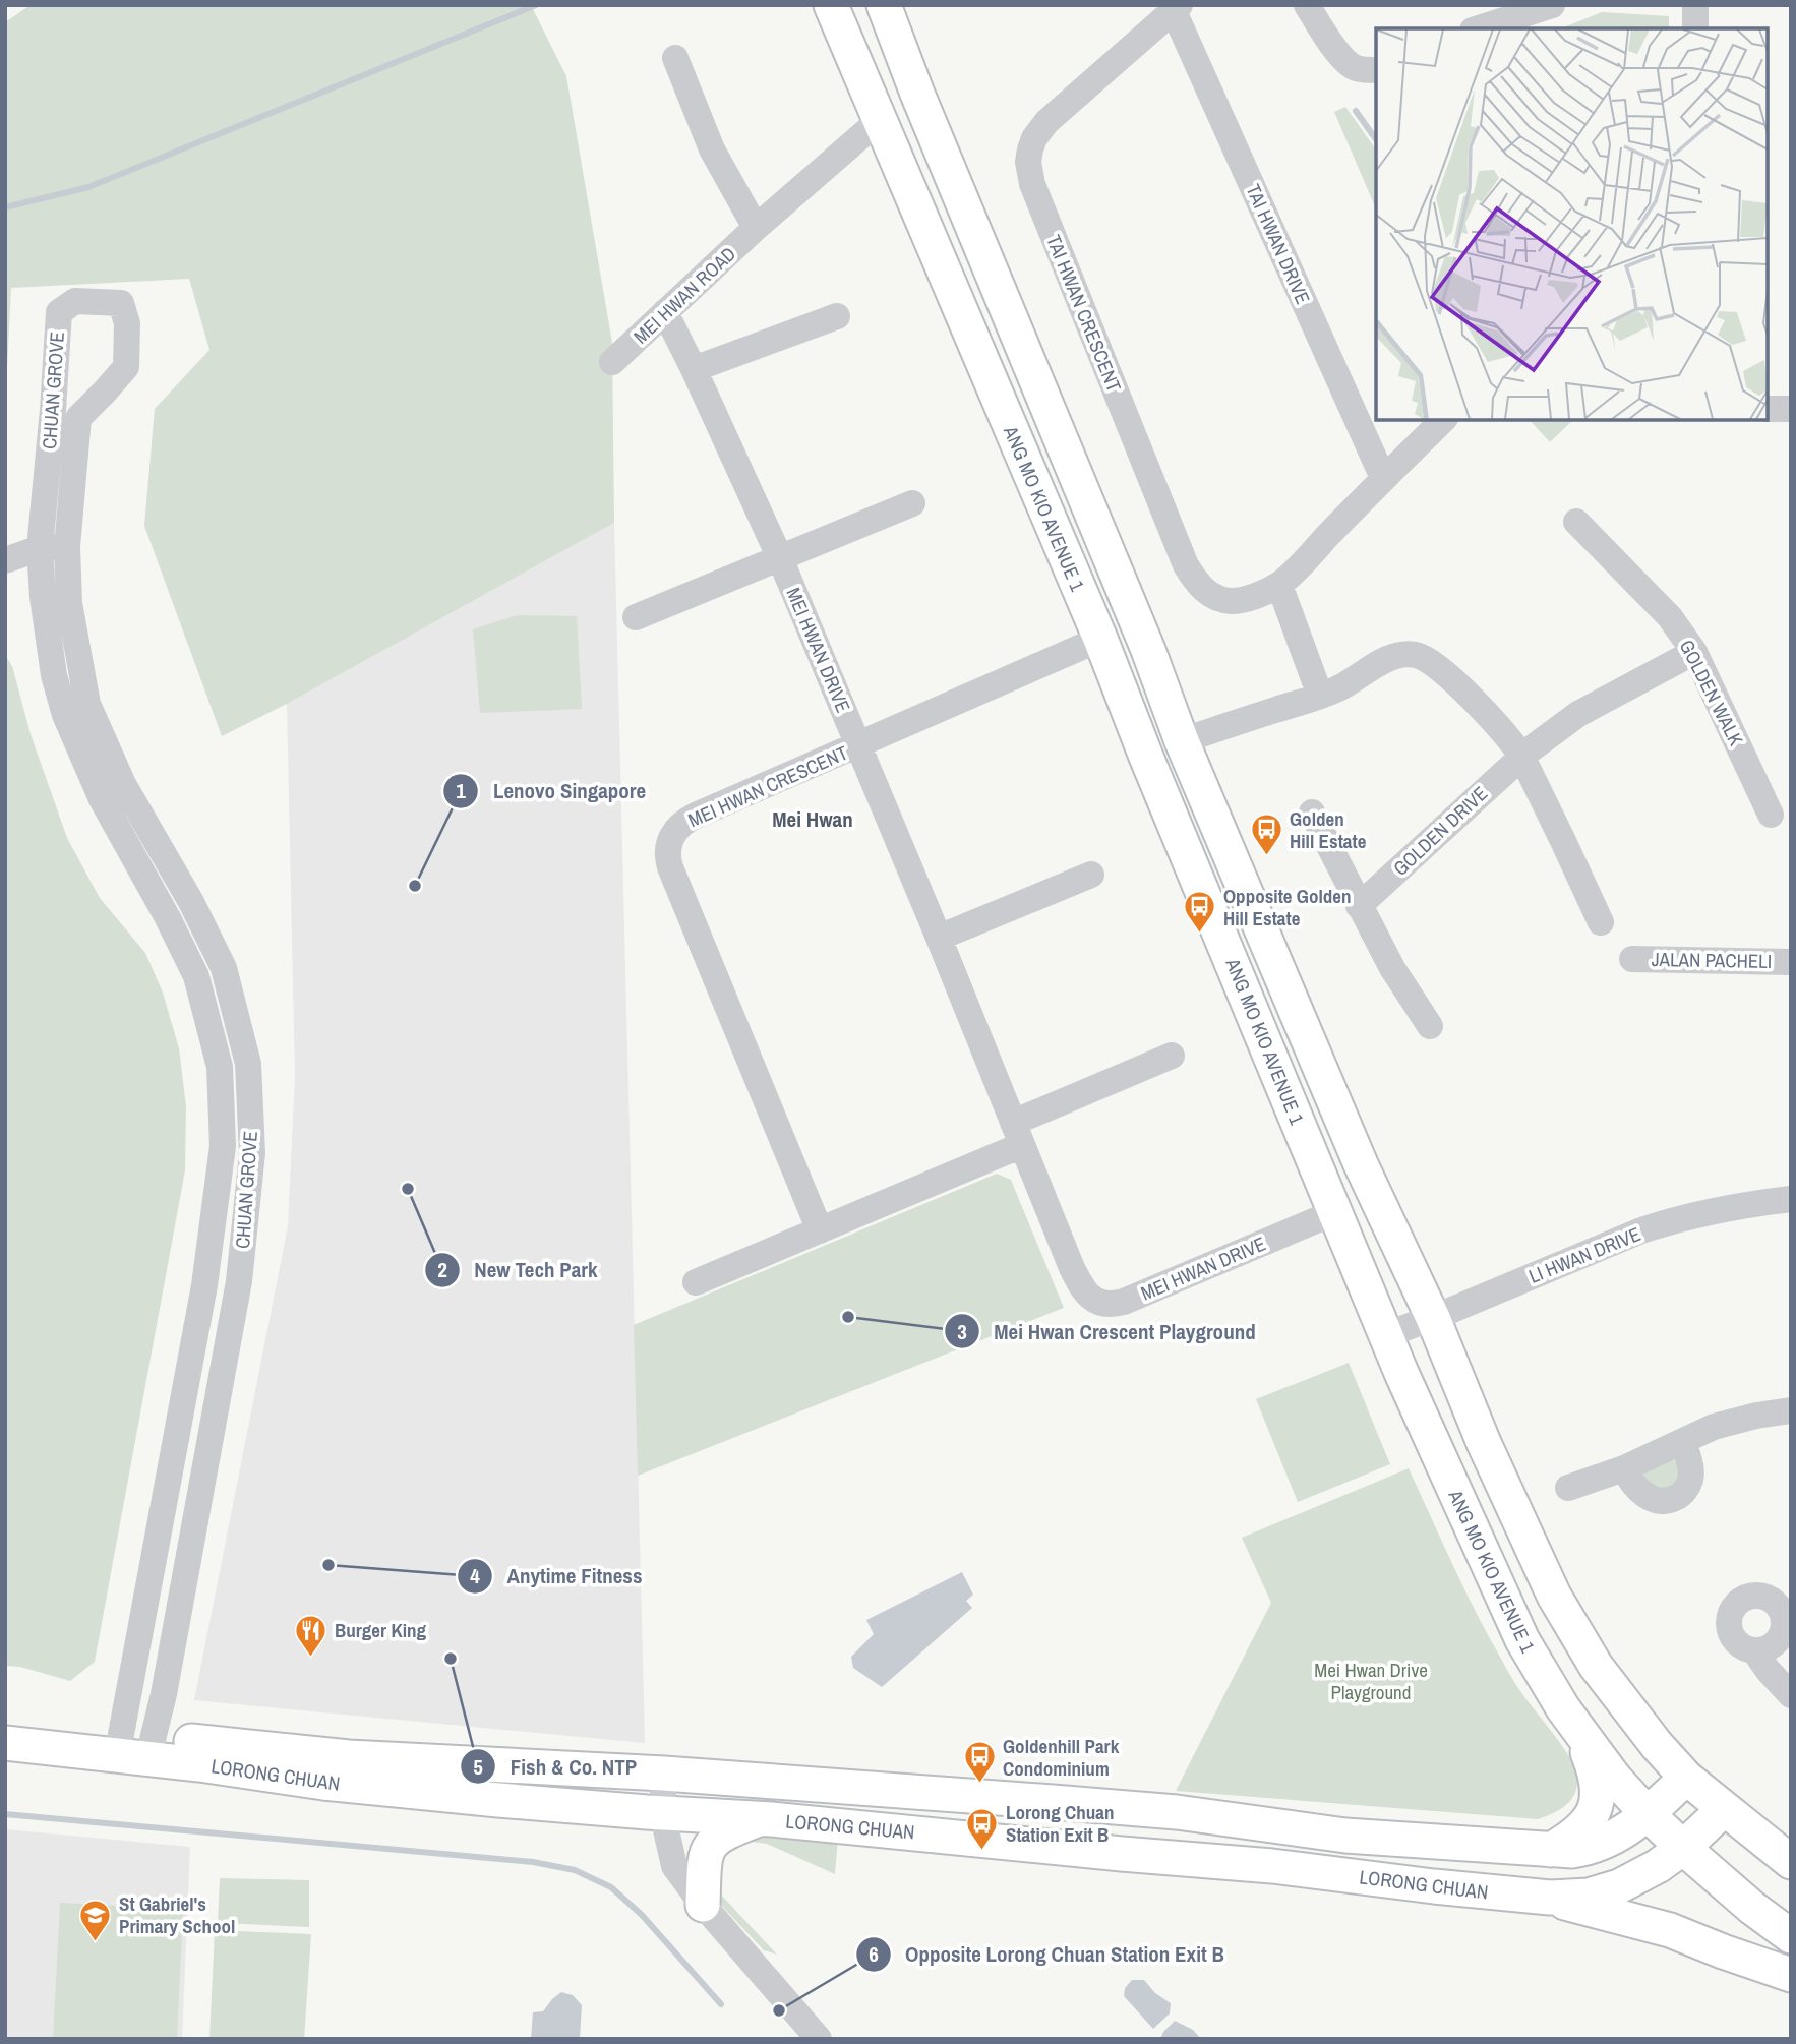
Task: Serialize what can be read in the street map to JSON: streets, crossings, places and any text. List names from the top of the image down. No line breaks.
{"streets":{"main road":["ANG MO KIO AVENUE 1","LORONG CHUAN"],"street":["TAI HWAN DRIVE","MEI HWAN ROAD","TAI HWAN CRESCENT","CHUAN GROVE","MEI HWAN DRIVE","GOLDEN WALK","MEI HWAN CRESCENT","GOLDEN DRIVE","JALAN PACHELI","LI HWAN DRIVE"]},"crossings":[["TAI HWAN DRIVE","TAI HWAN CRESCENT"],["MEI HWAN ROAD","ANG MO KIO AVENUE 1"],["MEI HWAN ROAD","MEI HWAN DRIVE"],["CHUAN GROVE","LORONG CHUAN"],["ANG MO KIO AVENUE 1","MEI HWAN DRIVE"],["ANG MO KIO AVENUE 1","MEI HWAN CRESCENT"],["ANG MO KIO AVENUE 1","LI HWAN DRIVE"],["ANG MO KIO AVENUE 1","LORONG CHUAN"],["MEI HWAN DRIVE","MEI HWAN CRESCENT"],["GOLDEN WALK","GOLDEN DRIVE"]],"districts":["Mei Hwan"],"parks":["Mei Hwan Drive Playground"],"places":{"bus stop":["Golden Hill Estate","Opposite Golden Hill Estate","Goldenhill Park Condominium","Lorong Chuan Station Exit B"],"other":["Lenovo Singapore","New Tech Park","Mei Hwan Crescent Playground","Anytime Fitness","Fish & Co. NTP","Opposite Lorong Chuan Station Exit B"],"restaurant":["Burger King"],"school or university":["St Gabriel's Primary School"]}}
